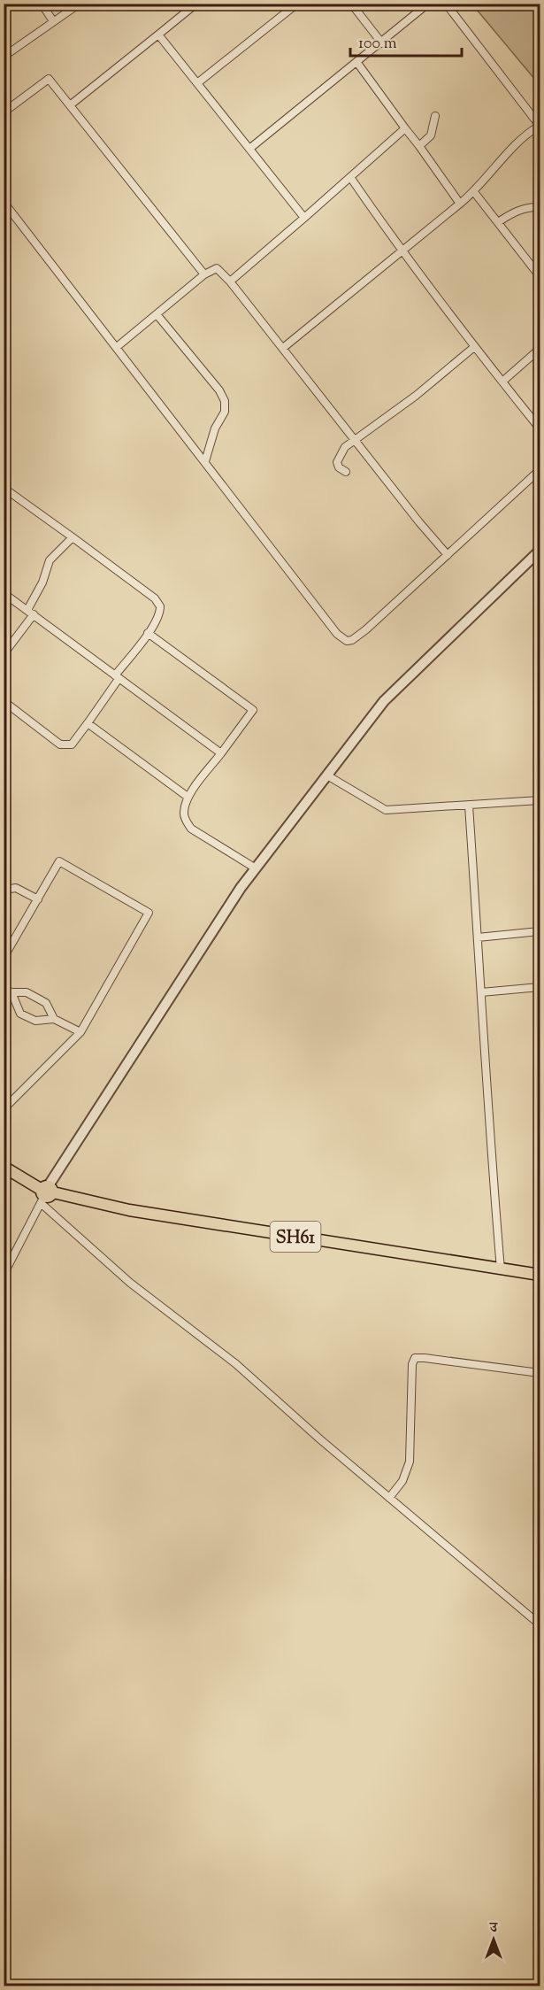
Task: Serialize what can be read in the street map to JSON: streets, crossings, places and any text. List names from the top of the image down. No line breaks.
{"streets":{"main road":["SH61"]},"scale_bar":"100 m","north":"top"}
